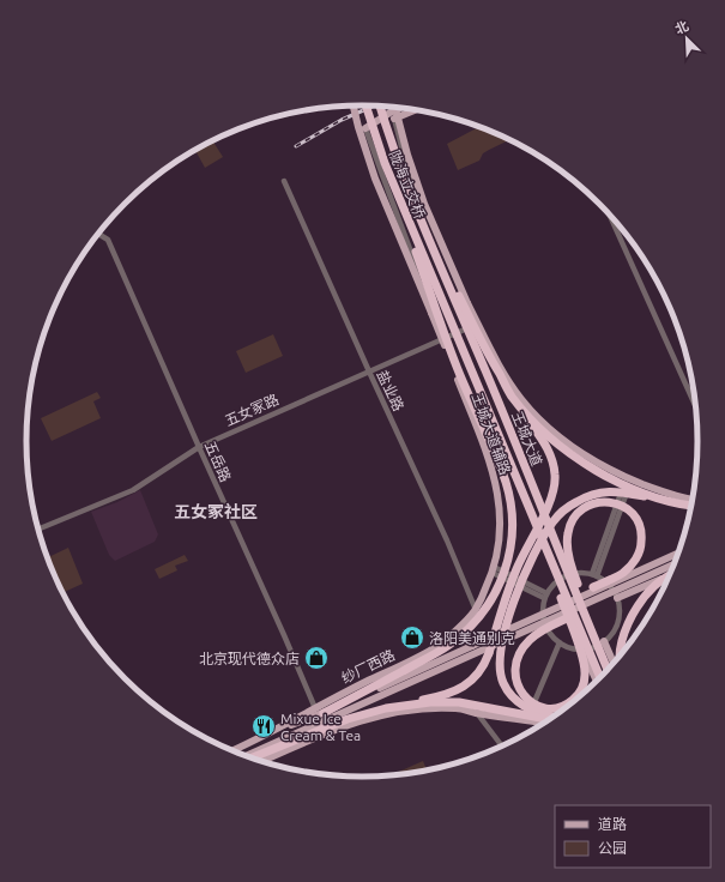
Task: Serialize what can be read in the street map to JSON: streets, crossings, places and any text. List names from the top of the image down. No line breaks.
{"streets":{"highway":["陇海立交桥","王城大道"],"main road":["王城大道辅路","纱厂西路"],"street":["盐业路","五女冢路","五岳路"]},"crossings":[["陇海立交桥","王城大道"],["盐业路","五女冢路"],["盐业路","纱厂西路"],["五女冢路","王城大道辅路"],["五女冢路","五岳路"],["王城大道辅路","纱厂西路"],["五岳路","纱厂西路"]],"districts":["五女冢社区"],"places":{"shop":["洛阳美通别克","北京现代德众店"],"restaurant":["Mixue Ice Cream & Tea"]},"legend":["道路","公园"],"north":"top left"}
